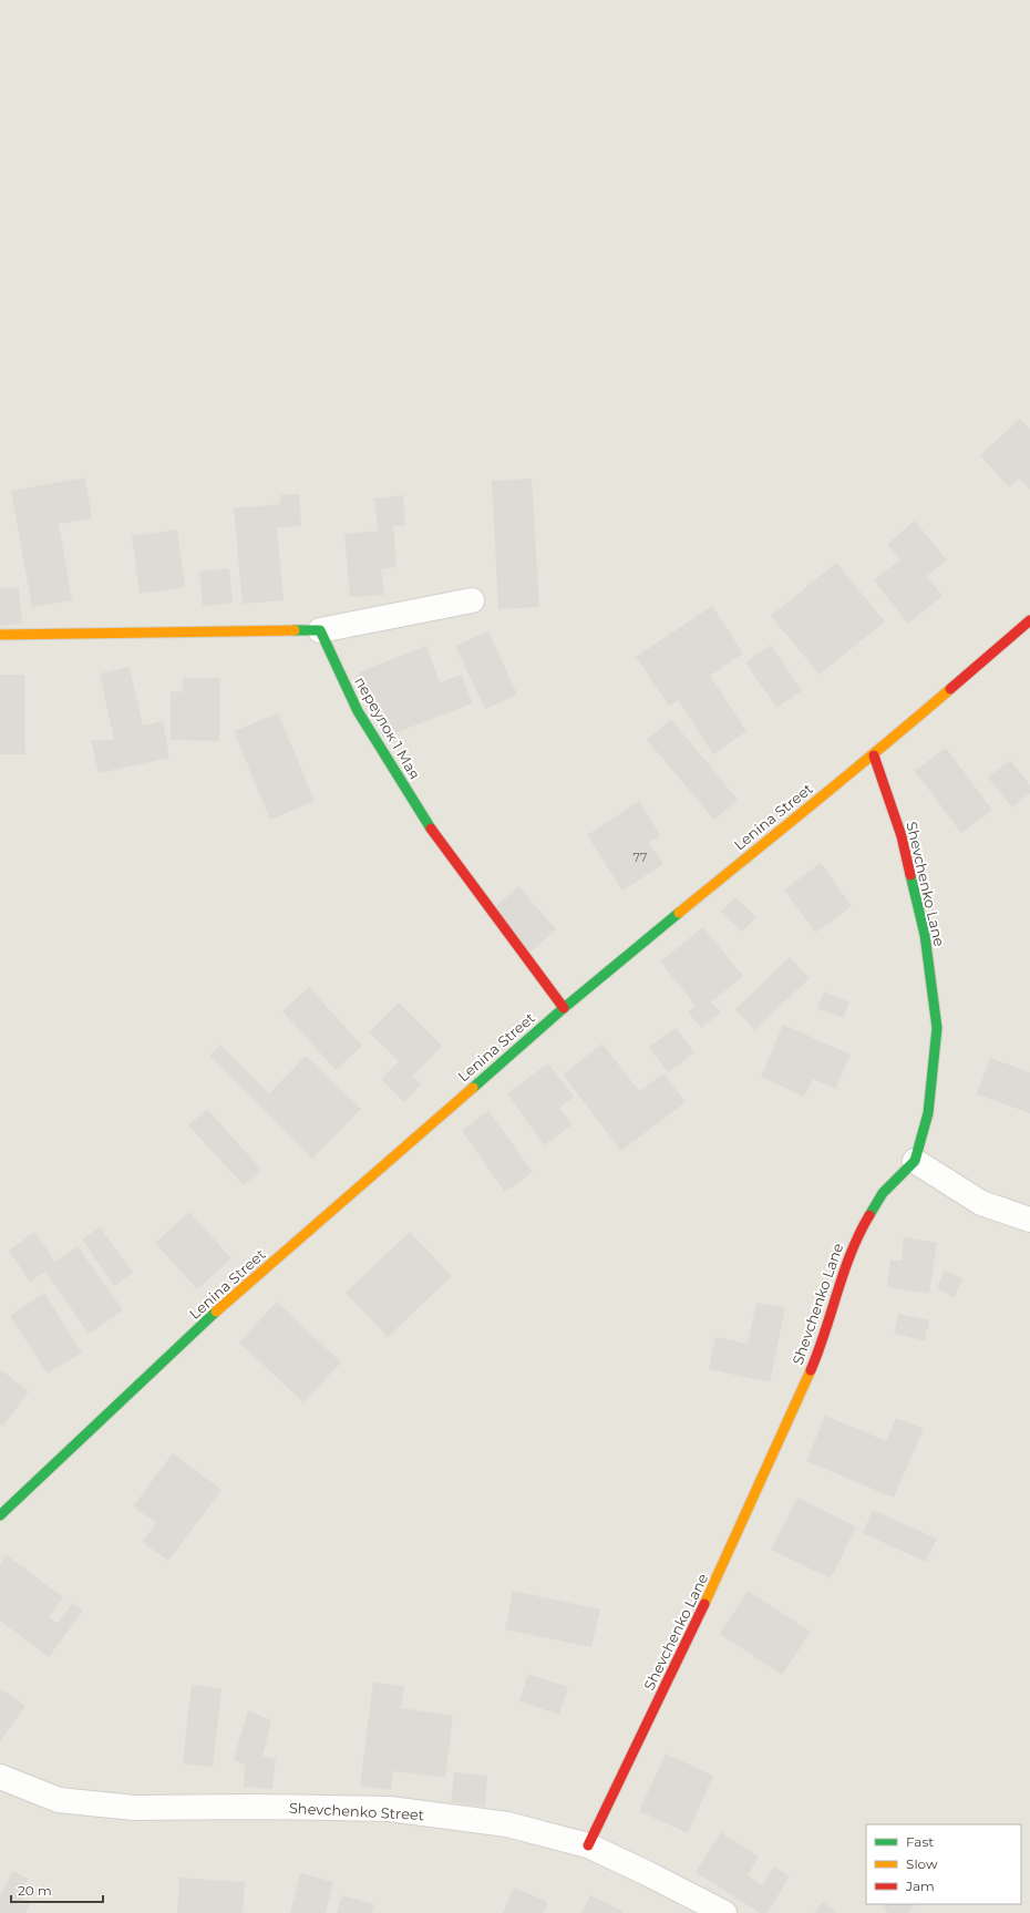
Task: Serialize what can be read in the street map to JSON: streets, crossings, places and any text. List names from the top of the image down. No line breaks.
{"streets":{"street":["переулок 1 Мая","Lenina Street","Shevchenko Lane","Shevchenko Street"]},"crossings":[["переулок 1 Мая","Lenina Street"],["Lenina Street","Shevchenko Lane"],["Shevchenko Lane","Shevchenko Street"]],"house_numbers":["77"],"legend":["Fast","Slow","Jam"],"scale_bar":"20 m"}
